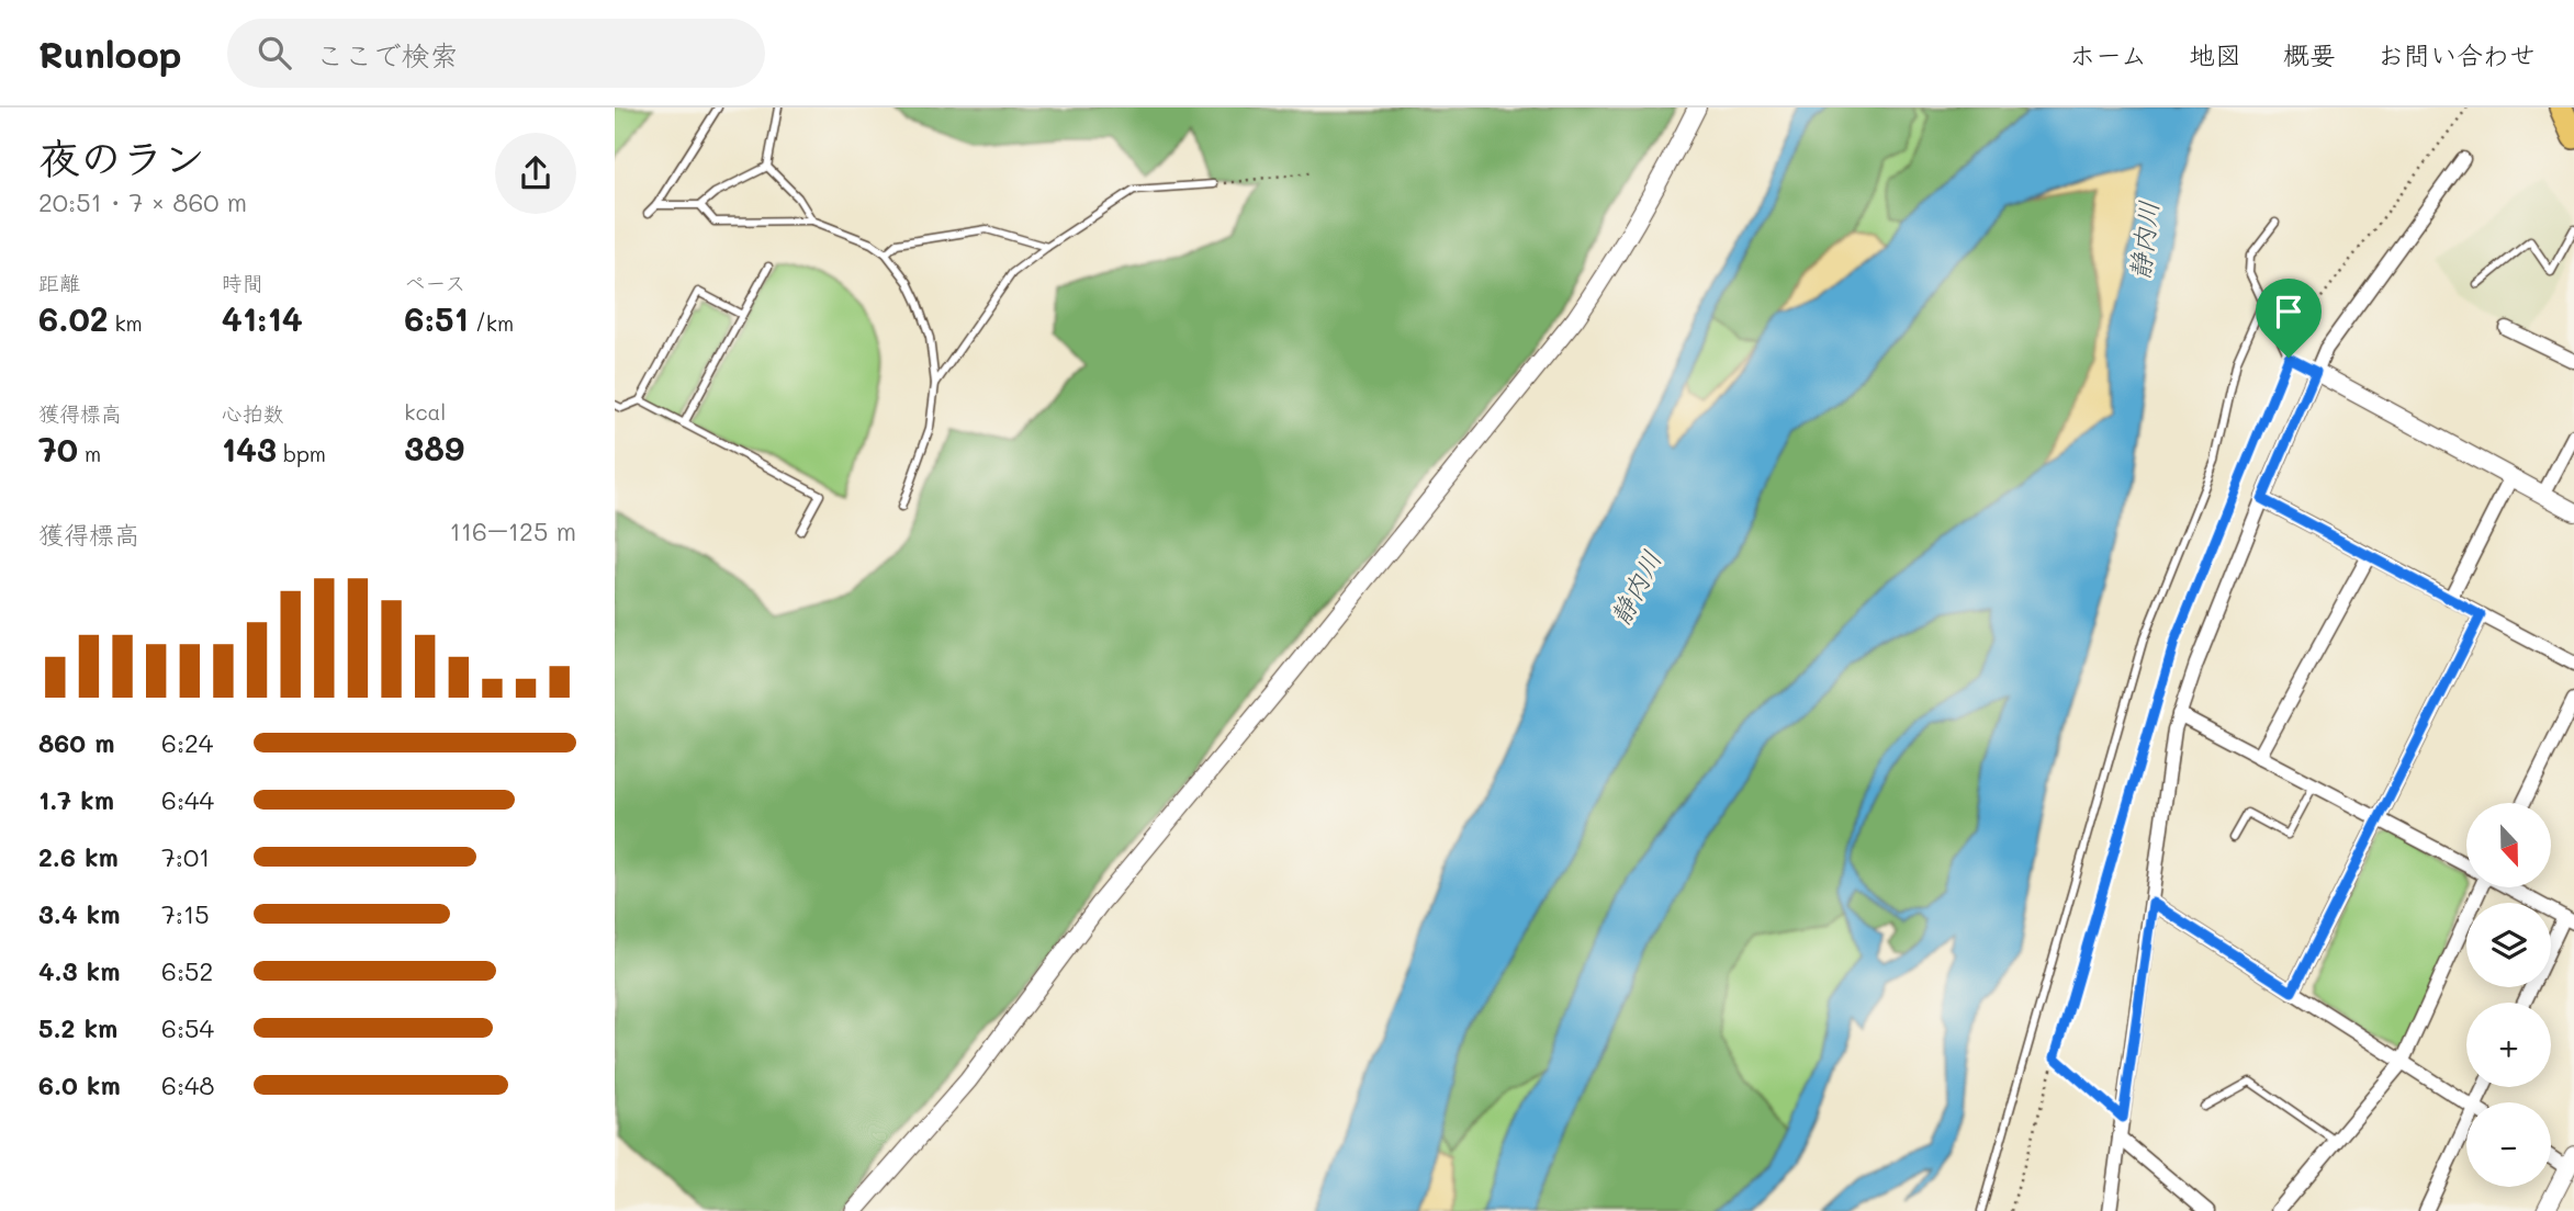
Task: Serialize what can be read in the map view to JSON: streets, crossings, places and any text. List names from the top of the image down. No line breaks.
{"water":["静内川"],"north":"bottom","page":{"header":"Runloop","search":"ここで検索","nav":["ホーム","地図","概要","お問い合わせ"],"heading":["夜のラン","20:51 · 7 × 860 m"],"stats":[["距離","6.02 km"],["時間","41:14"],["ペース","6:51 /km"],["獲得標高","70 m"],["心拍数","143 bpm"],["kcal","389"]],"chart":["獲得標高","116–125 m"],"list":[{"name":"860 m","note":"6:24"},{"name":"1.7 km","note":"6:44"},{"name":"2.6 km","note":"7:01"},{"name":"3.4 km","note":"7:15"},{"name":"4.3 km","note":"6:52"},{"name":"5.2 km","note":"6:54"},{"name":"6.0 km","note":"6:48"}],"map_buttons":["+","−"]}}
